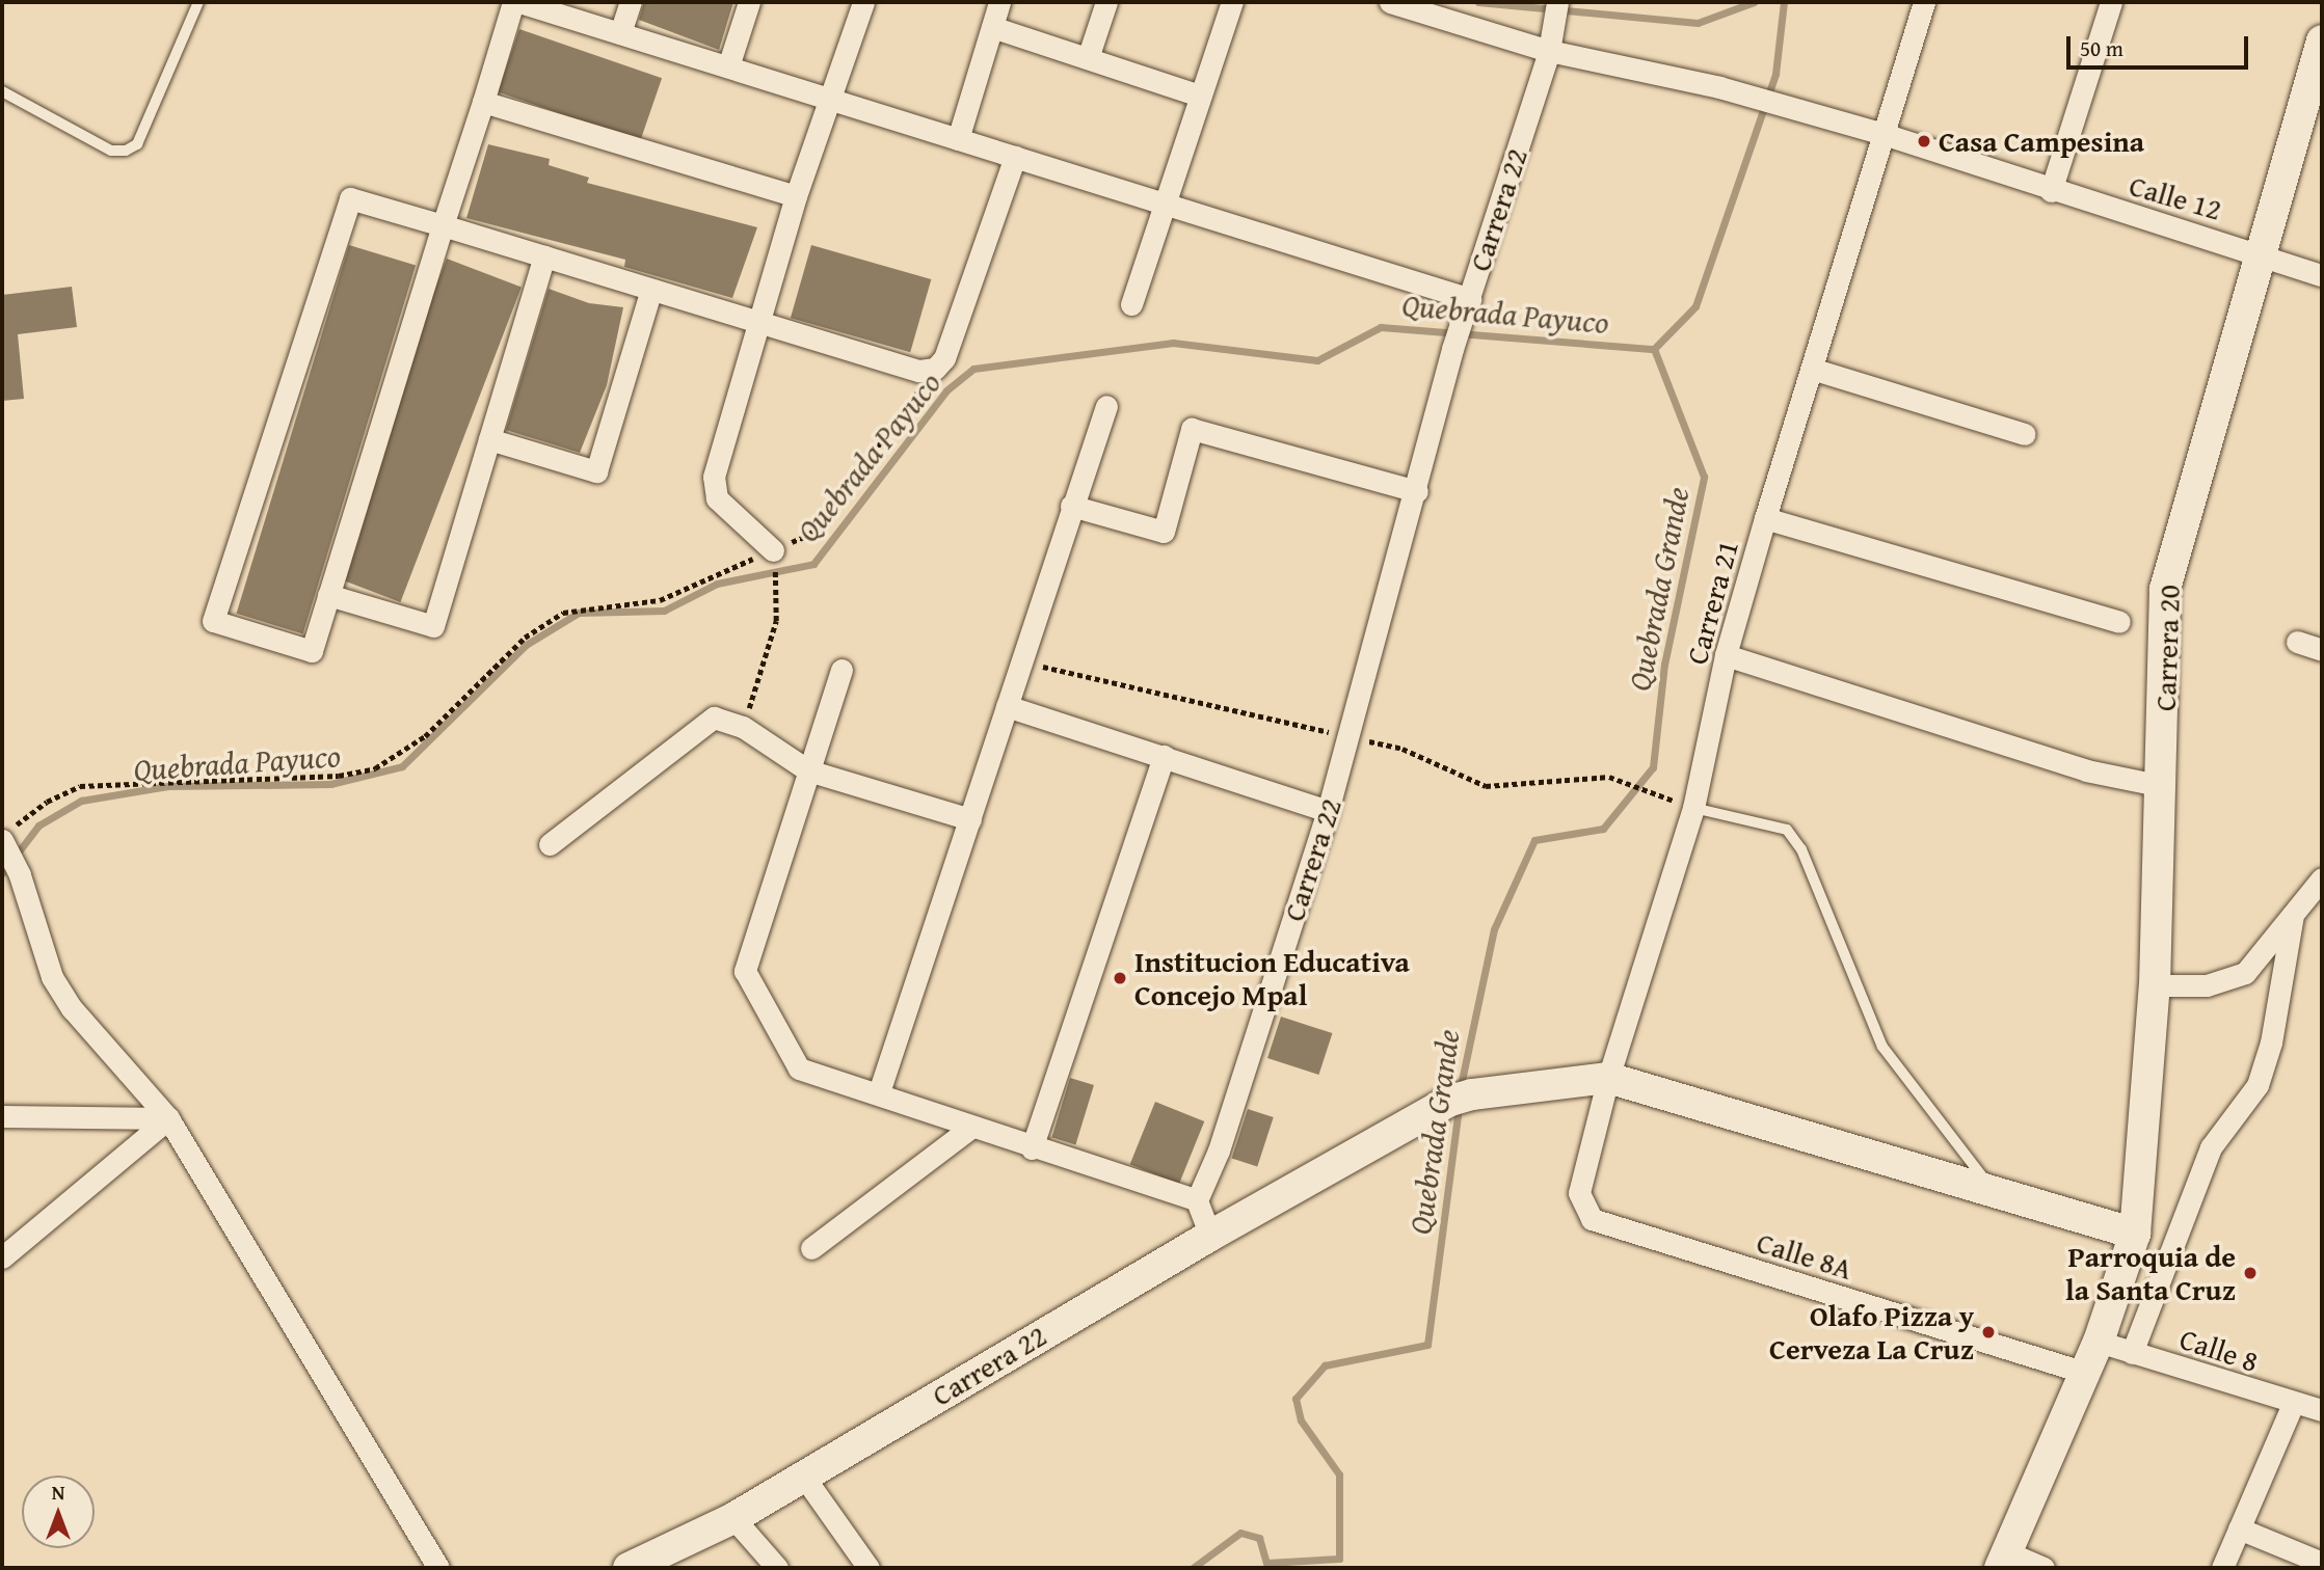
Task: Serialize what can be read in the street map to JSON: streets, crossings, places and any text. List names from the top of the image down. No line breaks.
{"streets":{"main road":["Carrera 22","Carrera 20"],"street":["Calle 12","Carrera 21","Calle 8A","Calle 8"]},"crossings":[["Calle 12","Carrera 22"],["Calle 12","Carrera 21"],["Calle 12","Carrera 20"],["Carrera 22","Carrera 21"],["Carrera 21","Calle 8A"],["Carrera 20","Calle 8A"],["Carrera 20","Calle 8"]],"water":["Quebrada Payuco","Quebrada Grande"],"places":["Casa Campesina","Institucion Educativa Concejo Mpal","Parroquia de la Santa Cruz","Olafo Pizza y Cerveza La Cruz"],"scale_bar":"50 m","north":"top"}
